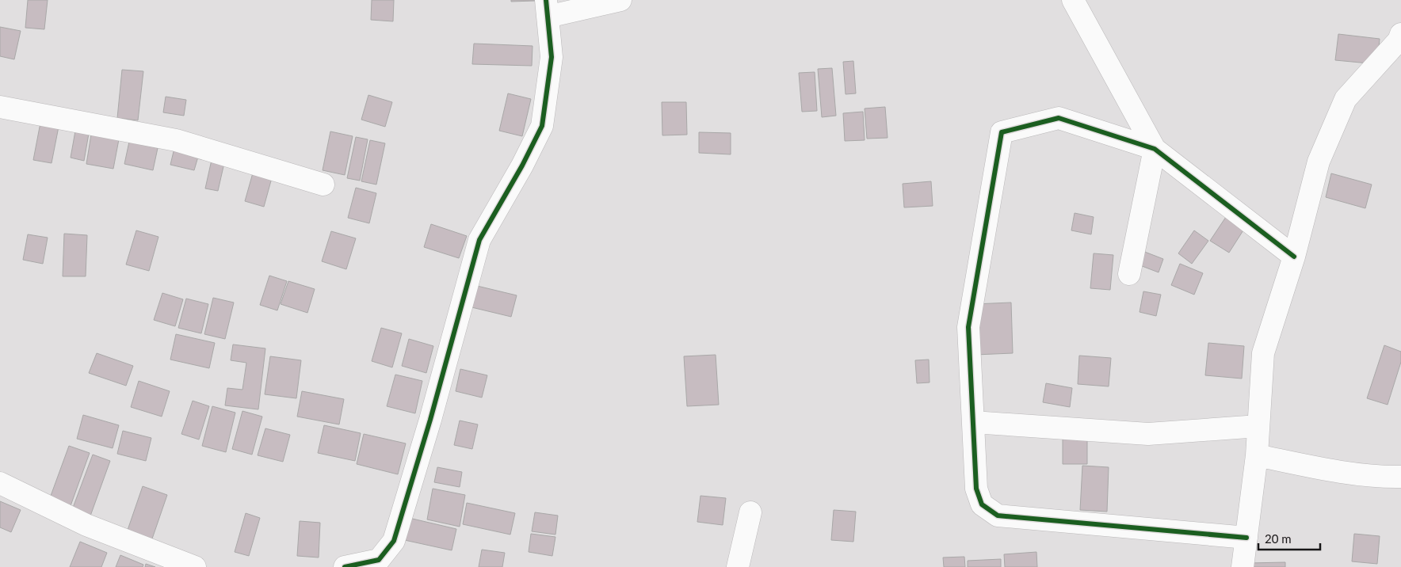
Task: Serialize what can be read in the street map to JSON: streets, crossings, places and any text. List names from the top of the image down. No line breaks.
{"scale_bar":"20 m"}
